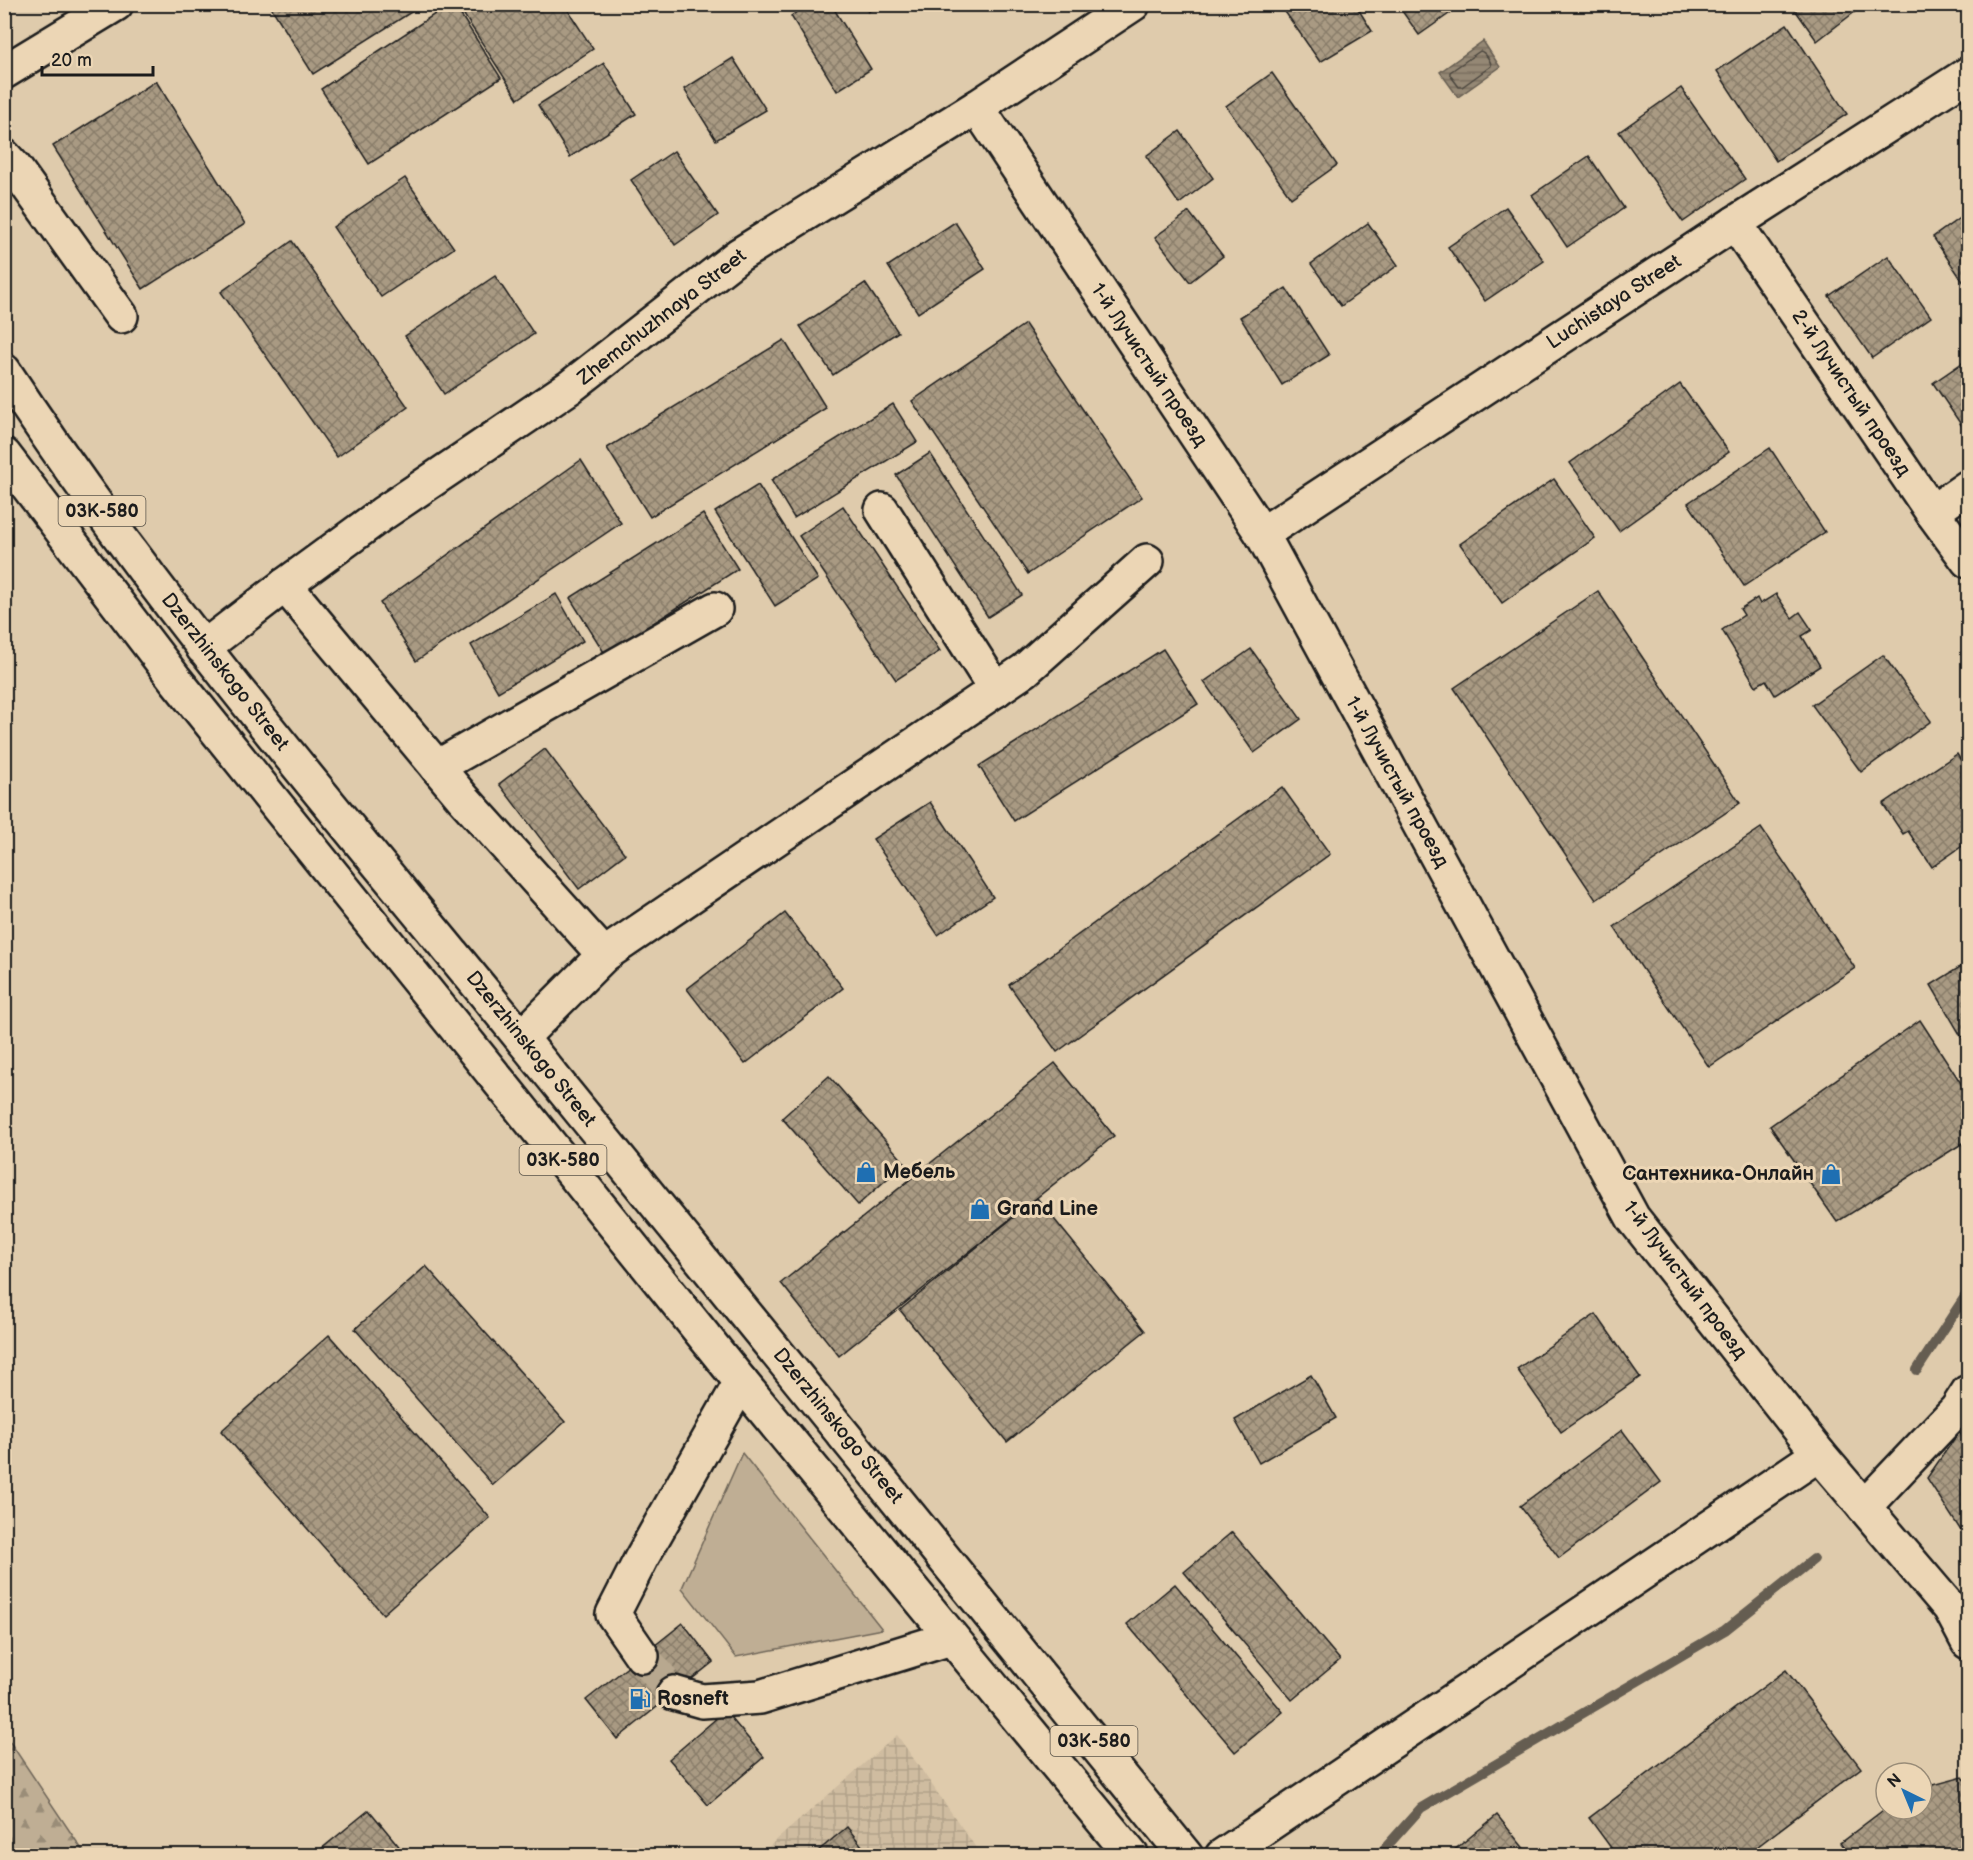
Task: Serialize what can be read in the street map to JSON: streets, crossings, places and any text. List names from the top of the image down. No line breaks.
{"streets":{"street":["Luchistaya Street","Zhemchuzhnaya Street","1-й Лучистый проезд","2-й Лучистый проезд","03К-580","Dzerzhinskogo Street"]},"crossings":[["Luchistaya Street","1-й Лучистый проезд"],["Luchistaya Street","2-й Лучистый проезд"],["Zhemchuzhnaya Street","1-й Лучистый проезд"],["Zhemchuzhnaya Street","Dzerzhinskogo Street"]],"places":{"shop":["Мебель","Сантехника-Онлайн","Grand Line"],"fuel station":["Rosneft"]},"scale_bar":"20 m","north":"top left"}
